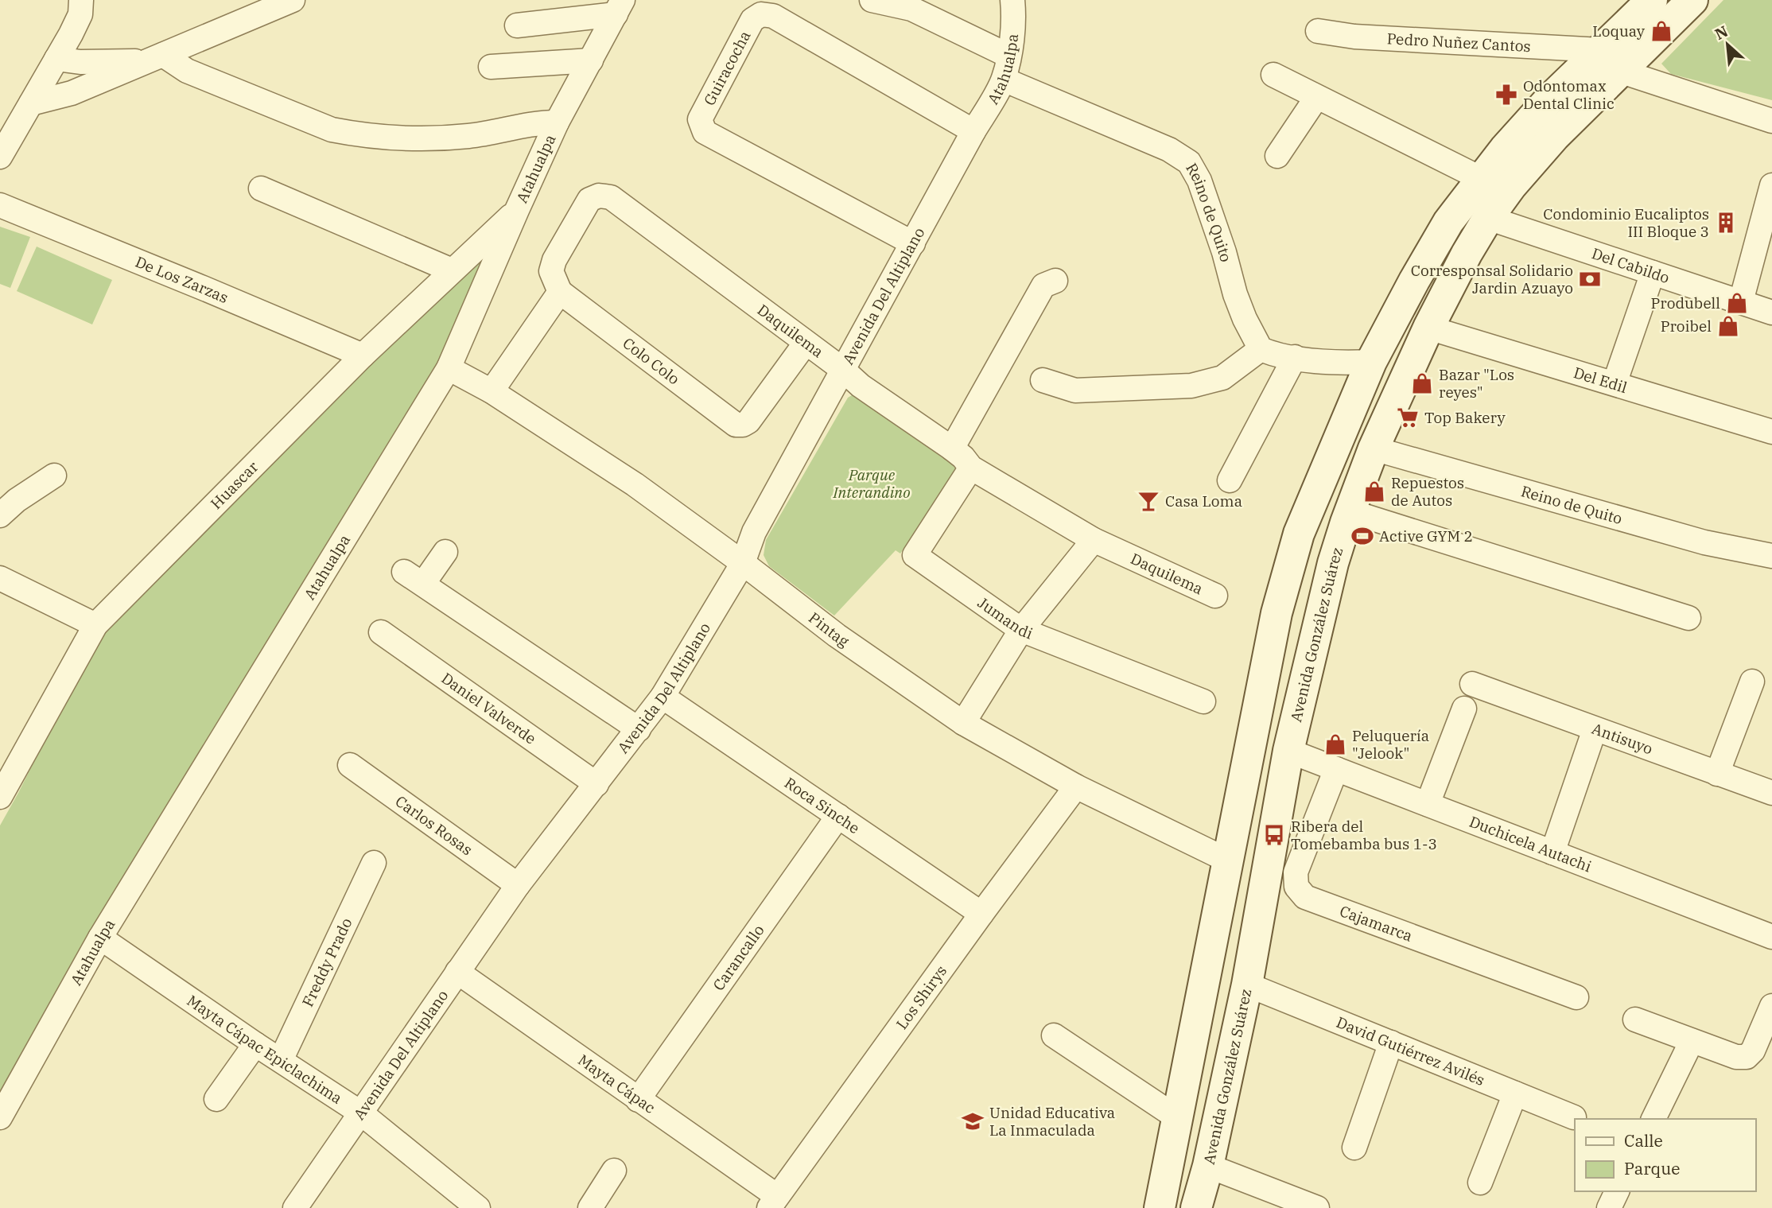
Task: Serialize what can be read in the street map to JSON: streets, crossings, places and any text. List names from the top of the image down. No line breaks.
{"streets":{"main road":["Avenida González Suárez"],"street":["Pedro Nuñez Cantos","Atahualpa","Guiracocha","Reino de Quito","Del Cabildo","De Los Zarzas","Avenida Del Altiplano","Daquilema","Colo Colo","Del Edil","Huascar","Jumandi","Pintag","Daniel Valverde","Antisuyo","Roca Sinche","Carlos Rosas","Duchicela Autachi","Cajamarca","Carancallo","Freddy Prado","Los Shirys","Mayta Cápac Epiclachima","David Gutiérrez Avilés","Mayta Cápac"]},"crossings":[["Pedro Nuñez Cantos","Avenida González Suárez"],["Atahualpa","Guiracocha"],["Atahualpa","Reino de Quito"],["Atahualpa","Avenida Del Altiplano"],["Atahualpa","Huascar"],["Atahualpa","Pintag"],["Atahualpa","Mayta Cápac Epiclachima"],["Guiracocha","Avenida Del Altiplano"],["Reino de Quito","Avenida González Suárez"],["Del Cabildo","Avenida González Suárez"],["De Los Zarzas","Huascar"],["Avenida Del Altiplano","Daquilema"],["Avenida Del Altiplano","Pintag"],["Avenida Del Altiplano","Daniel Valverde"],["Avenida Del Altiplano","Roca Sinche"],["Avenida Del Altiplano","Carlos Rosas"],["Avenida Del Altiplano","Mayta Cápac Epiclachima"],["Avenida Del Altiplano","Mayta Cápac"],["Daquilema","Colo Colo"],["Daquilema","Jumandi"],["Del Edil","Avenida González Suárez"],["Pintag","Avenida González Suárez"],["Pintag","Los Shirys"],["Avenida González Suárez","Duchicela Autachi"],["Avenida González Suárez","David Gutiérrez Avilés"],["Roca Sinche","Carancallo"],["Roca Sinche","Los Shirys"],["Duchicela Autachi","Cajamarca"],["Carancallo","Mayta Cápac"],["Freddy Prado","Mayta Cápac Epiclachima"],["Los Shirys","Mayta Cápac"]],"parks":["Parque Interandino"],"places":{"shop":["Loquay","Produbell","Proibel","Bazar \"Los reyes\"","Repuestos de Autos","Peluquería \"Jelook\""],"pharmacy":["Odontomax Dental Clinic"],"building":["Condominio Eucaliptos III Bloque 3"],"bank":["Corresponsal Solidario Jardin Azuayo"],"supermarket":["Top Bakery"],"bar":["Casa Loma"],"sports":["Active GYM 2"],"bus stop":["Ribera del Tomebamba bus 1-3"],"school or university":["Unidad Educativa La Inmaculada"]},"legend":["Calle","Parque"],"north":"top left"}
